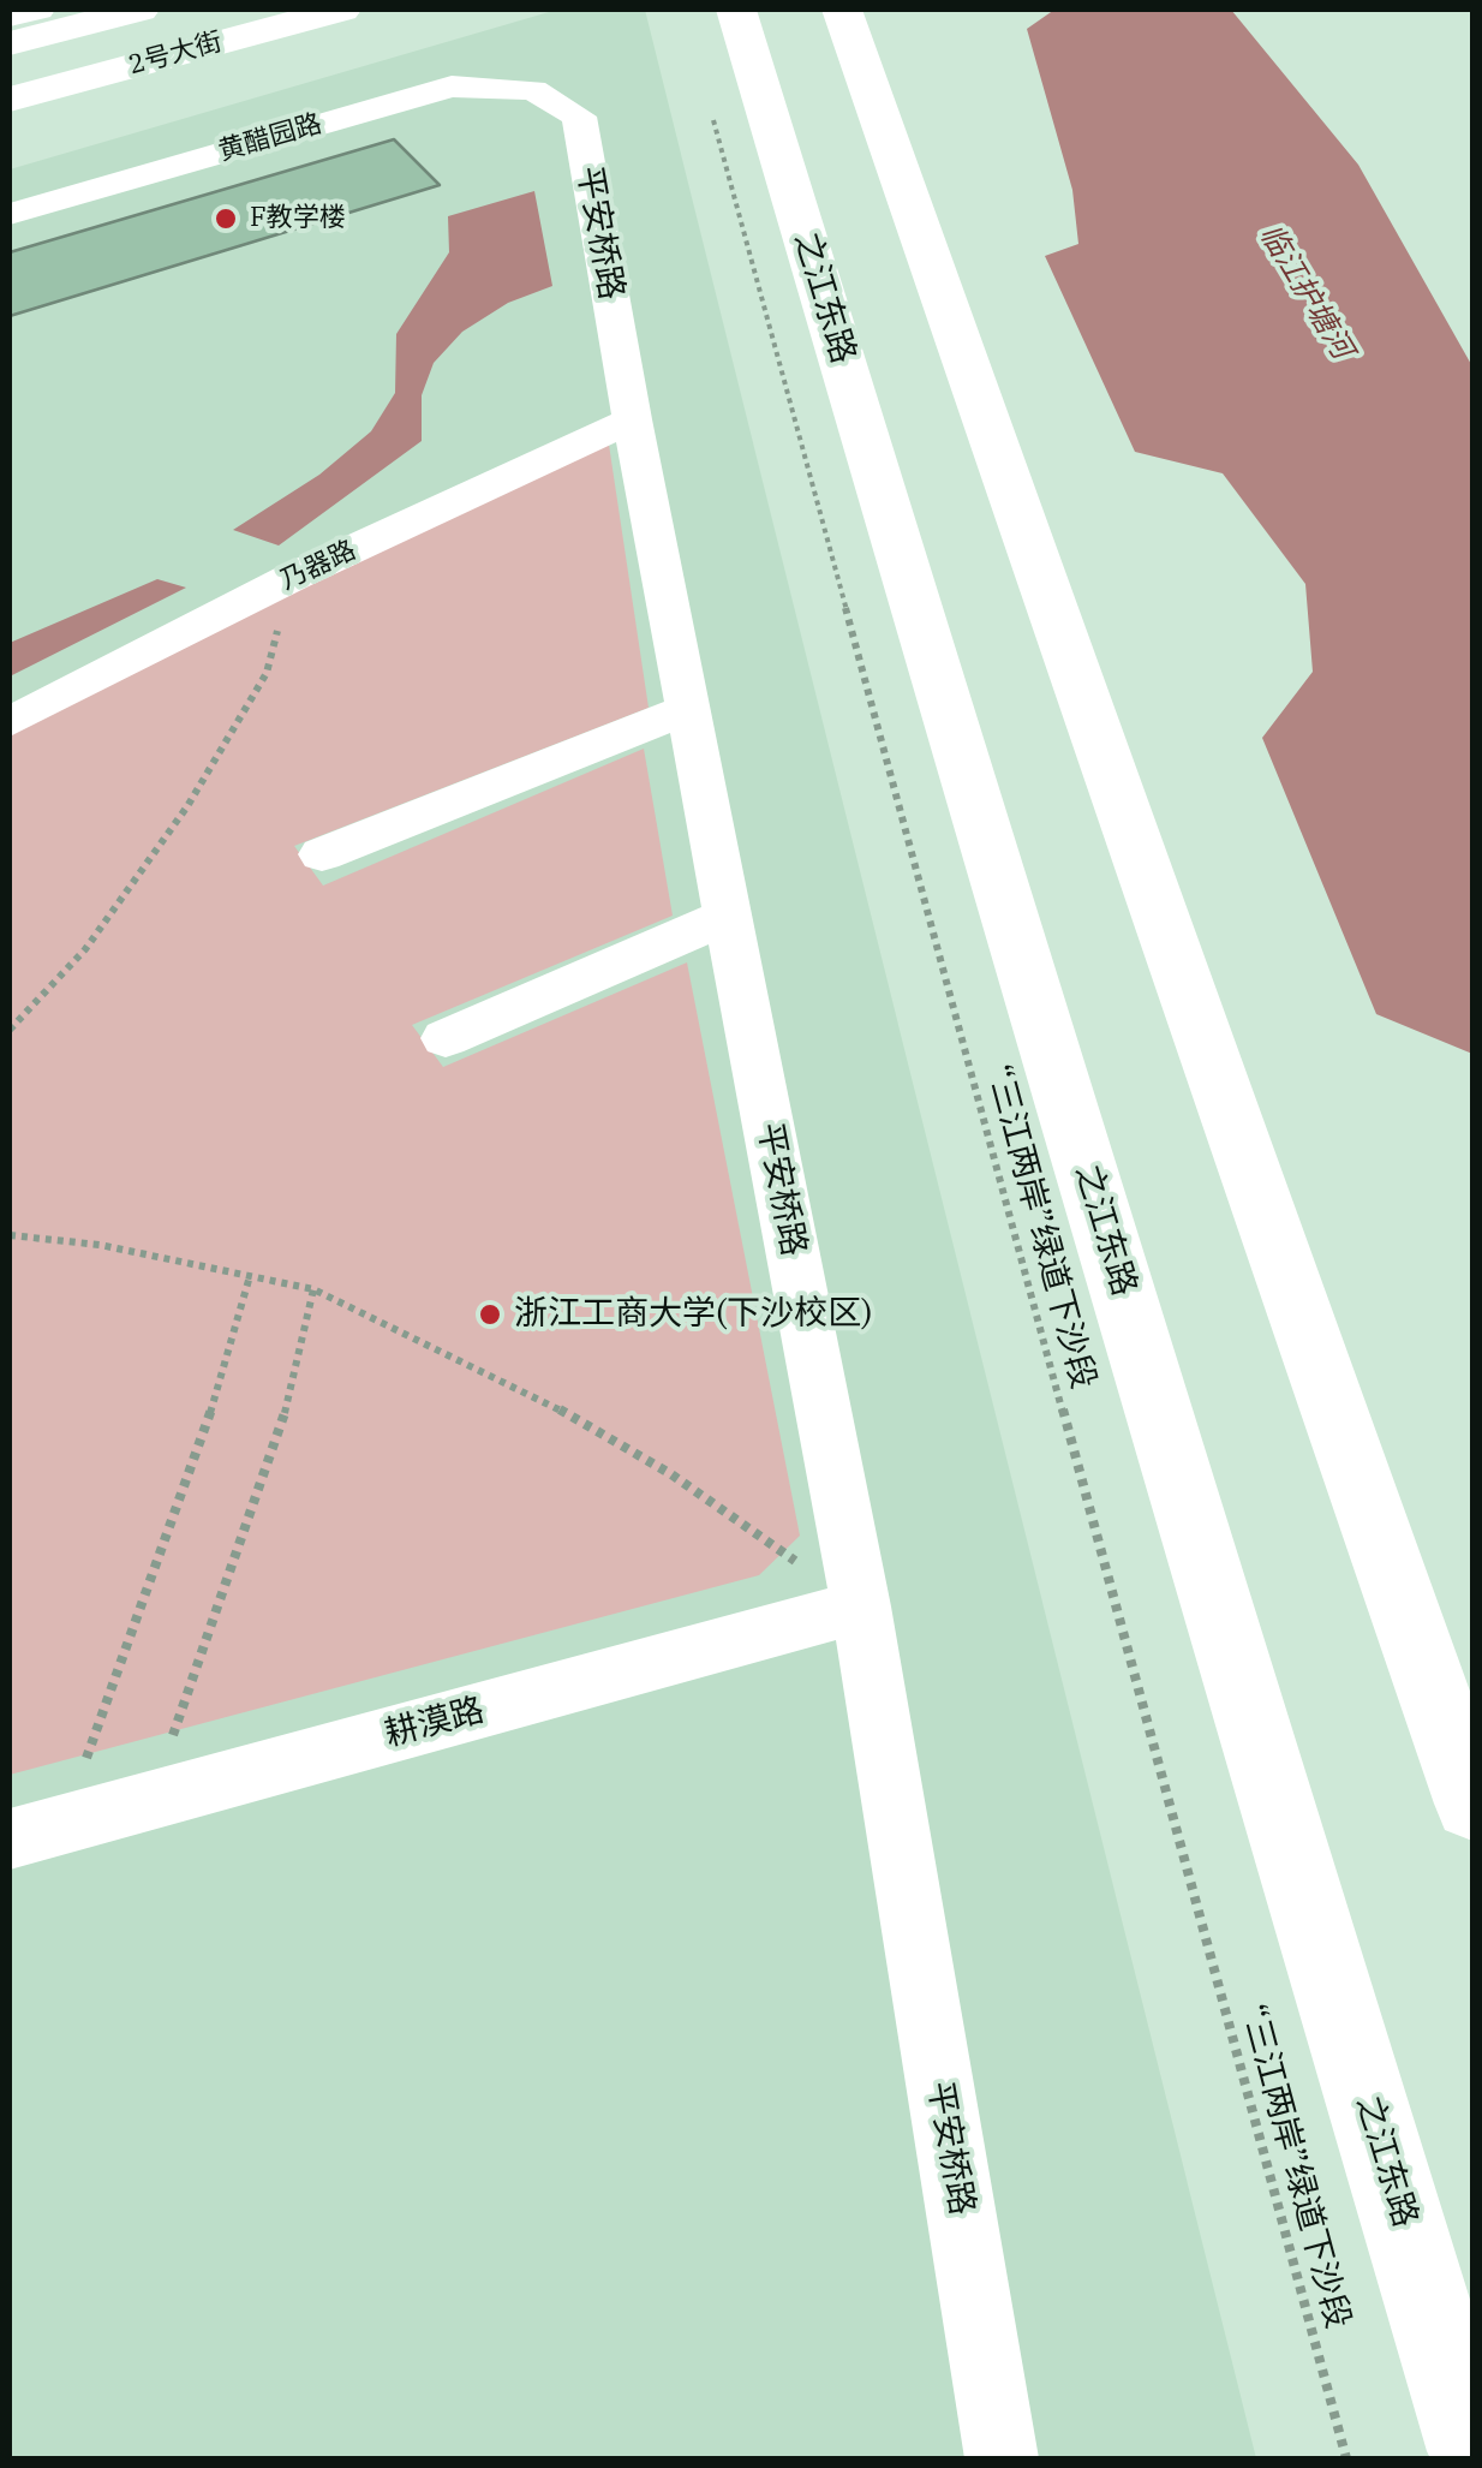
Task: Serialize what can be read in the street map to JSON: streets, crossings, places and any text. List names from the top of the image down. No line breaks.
{"streets":{"main road":["2号大街","之江东路"],"street":["黄醋园路","平安桥路","乃器路","耕漠路"],"path":["“三江两岸”绿道下沙段"]},"crossings":[["黄醋园路","平安桥路"],["平安桥路","乃器路"],["平安桥路","耕漠路"]],"water":["临江护塘河"],"places":["F教学楼","浙江工商大学(下沙校区)"]}
